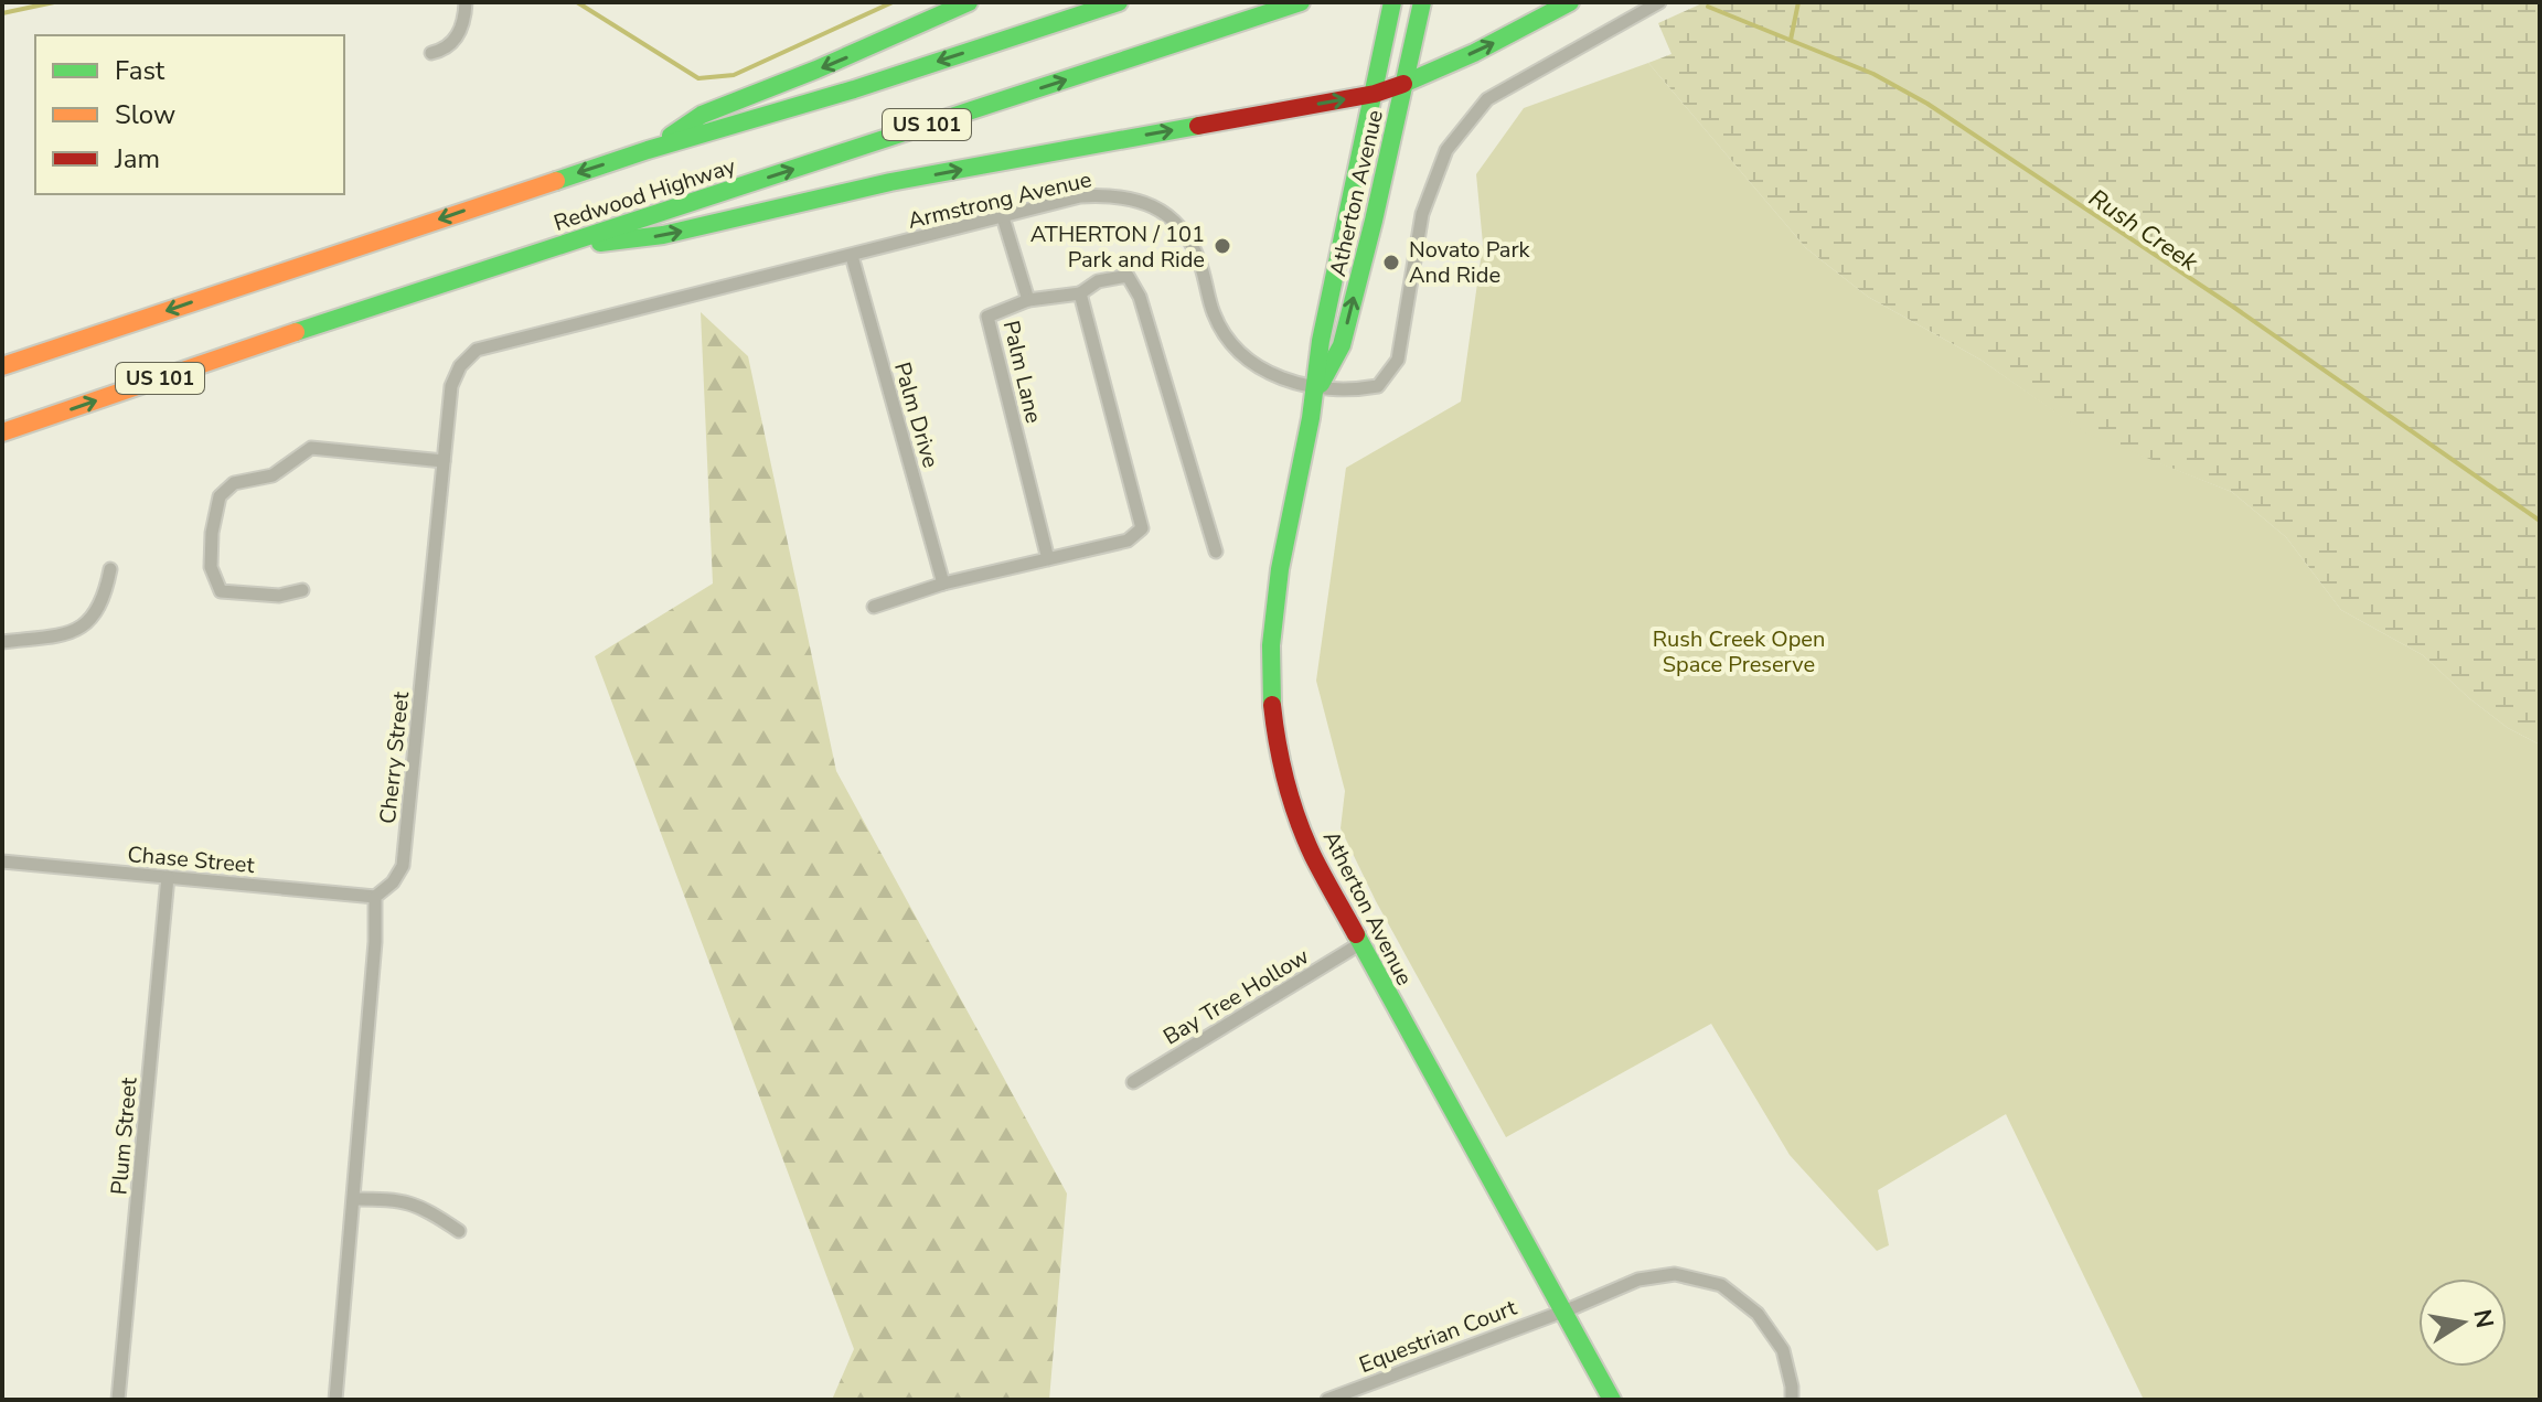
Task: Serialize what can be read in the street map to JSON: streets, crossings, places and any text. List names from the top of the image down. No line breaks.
{"streets":{"main road":["US 101","Atherton Avenue","Redwood Highway"],"street":["Armstrong Avenue","Palm Lane","Palm Drive","Cherry Street","Chase Street","Bay Tree Hollow","Plum Street","Equestrian Court"]},"crossings":[["Atherton Avenue","Armstrong Avenue"],["Atherton Avenue","Bay Tree Hollow"],["Atherton Avenue","Equestrian Court"],["Armstrong Avenue","Palm Drive"],["Armstrong Avenue","Cherry Street"],["Cherry Street","Chase Street"],["Chase Street","Plum Street"]],"water":["Rush Creek"],"parks":["Rush Creek Open Space Preserve"],"places":["ATHERTON / 101 Park and Ride","Novato Park And Ride"],"legend":["Fast","Slow","Jam"],"north":"right"}
